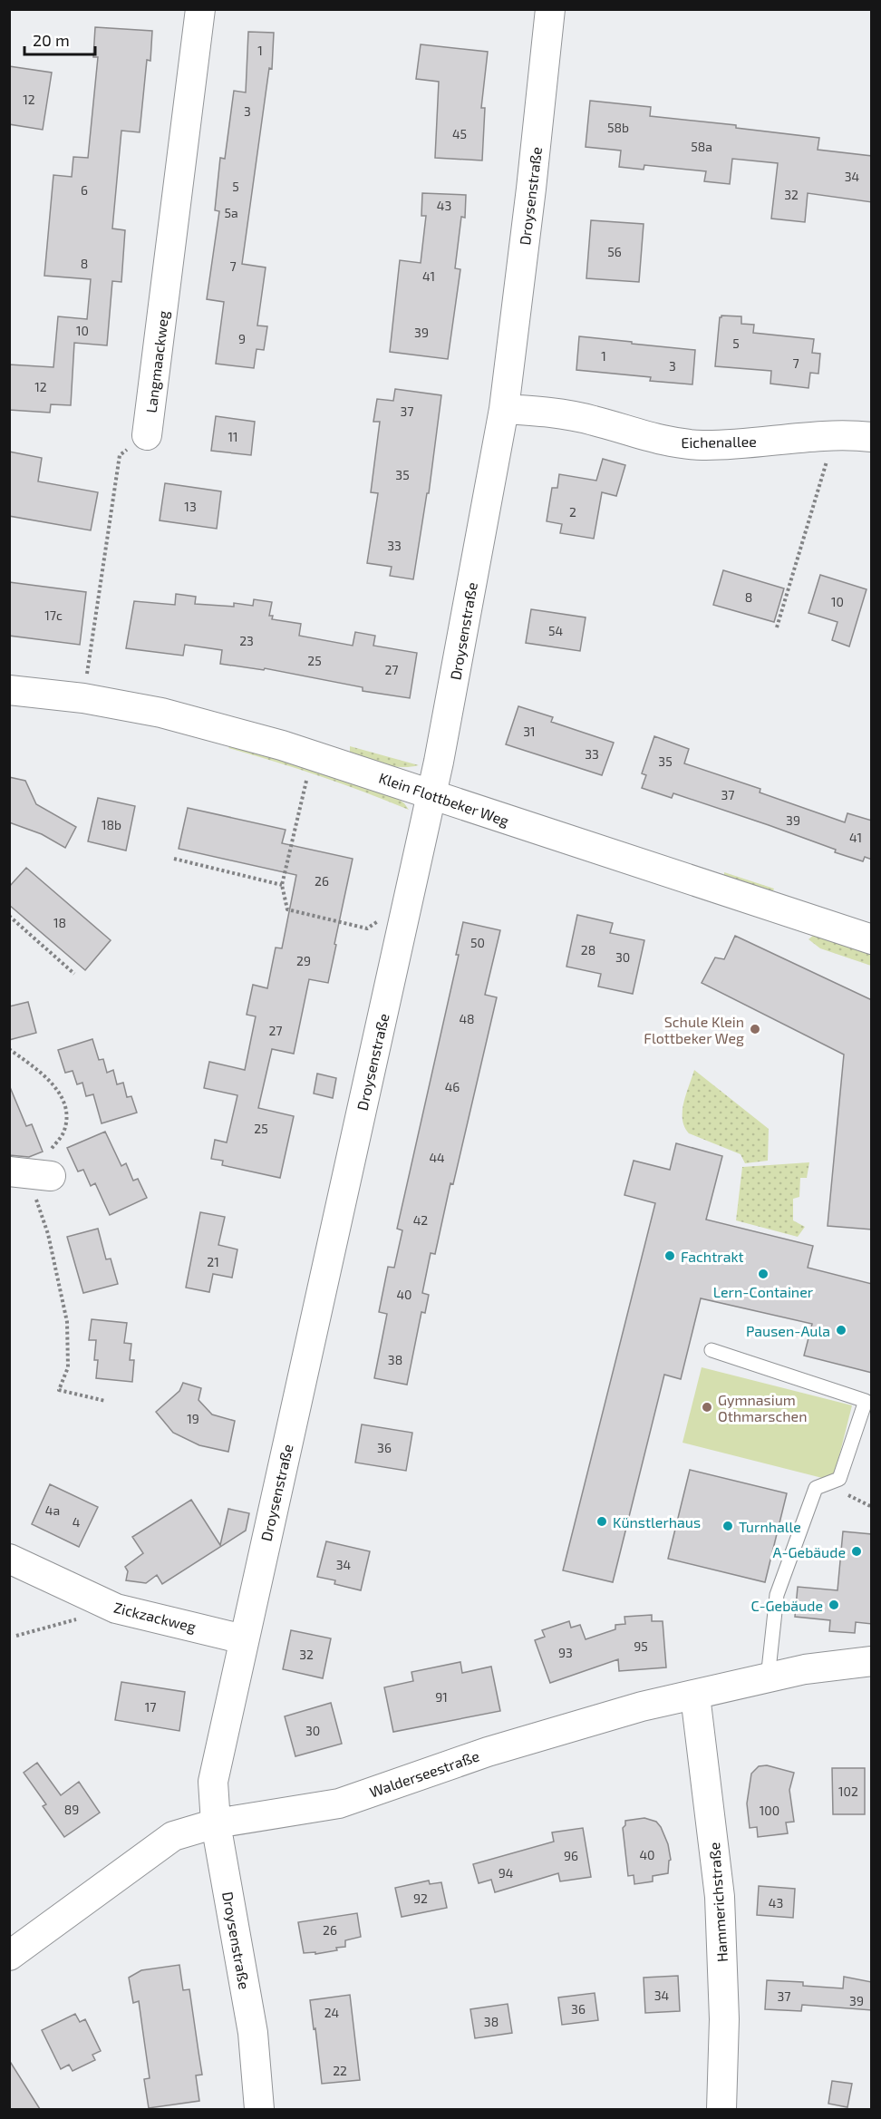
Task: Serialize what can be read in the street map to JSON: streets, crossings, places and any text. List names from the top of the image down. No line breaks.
{"streets":{"street":["Droysenstraße","Langmaackweg","Eichenallee","Klein Flottbeker Weg","Zickzackweg","Walderseestraße","Hammerichstraße"]},"crossings":[["Droysenstraße","Eichenallee"],["Droysenstraße","Klein Flottbeker Weg"],["Droysenstraße","Zickzackweg"],["Droysenstraße","Walderseestraße"],["Walderseestraße","Hammerichstraße"]],"places":["Schule Klein Flottbeker Weg","Fachtrakt","Lern-Container","Pausen-Aula","Gymnasium Othmarschen","Künstlerhaus","Turnhalle","A-Gebäude","C-Gebäude"],"house_numbers":["1","12","3","58b","45","58a","34","5","6","32","43","5a","56","8","7","41","10","39","9","5","1","7","3","12","37","11","35","13","2","33","8","10","17c","54","23","25","27","31","33","35","37","39","18b","41","26","18","50","28","30","29","48","27","46","25","44","42","21","40","38","19","36","4a","4","34","95","93","32","91","17","30","102","89","100","40","96","94","92","43","26","34","37","39","36","24","38","22"],"scale_bar":"20 m"}
